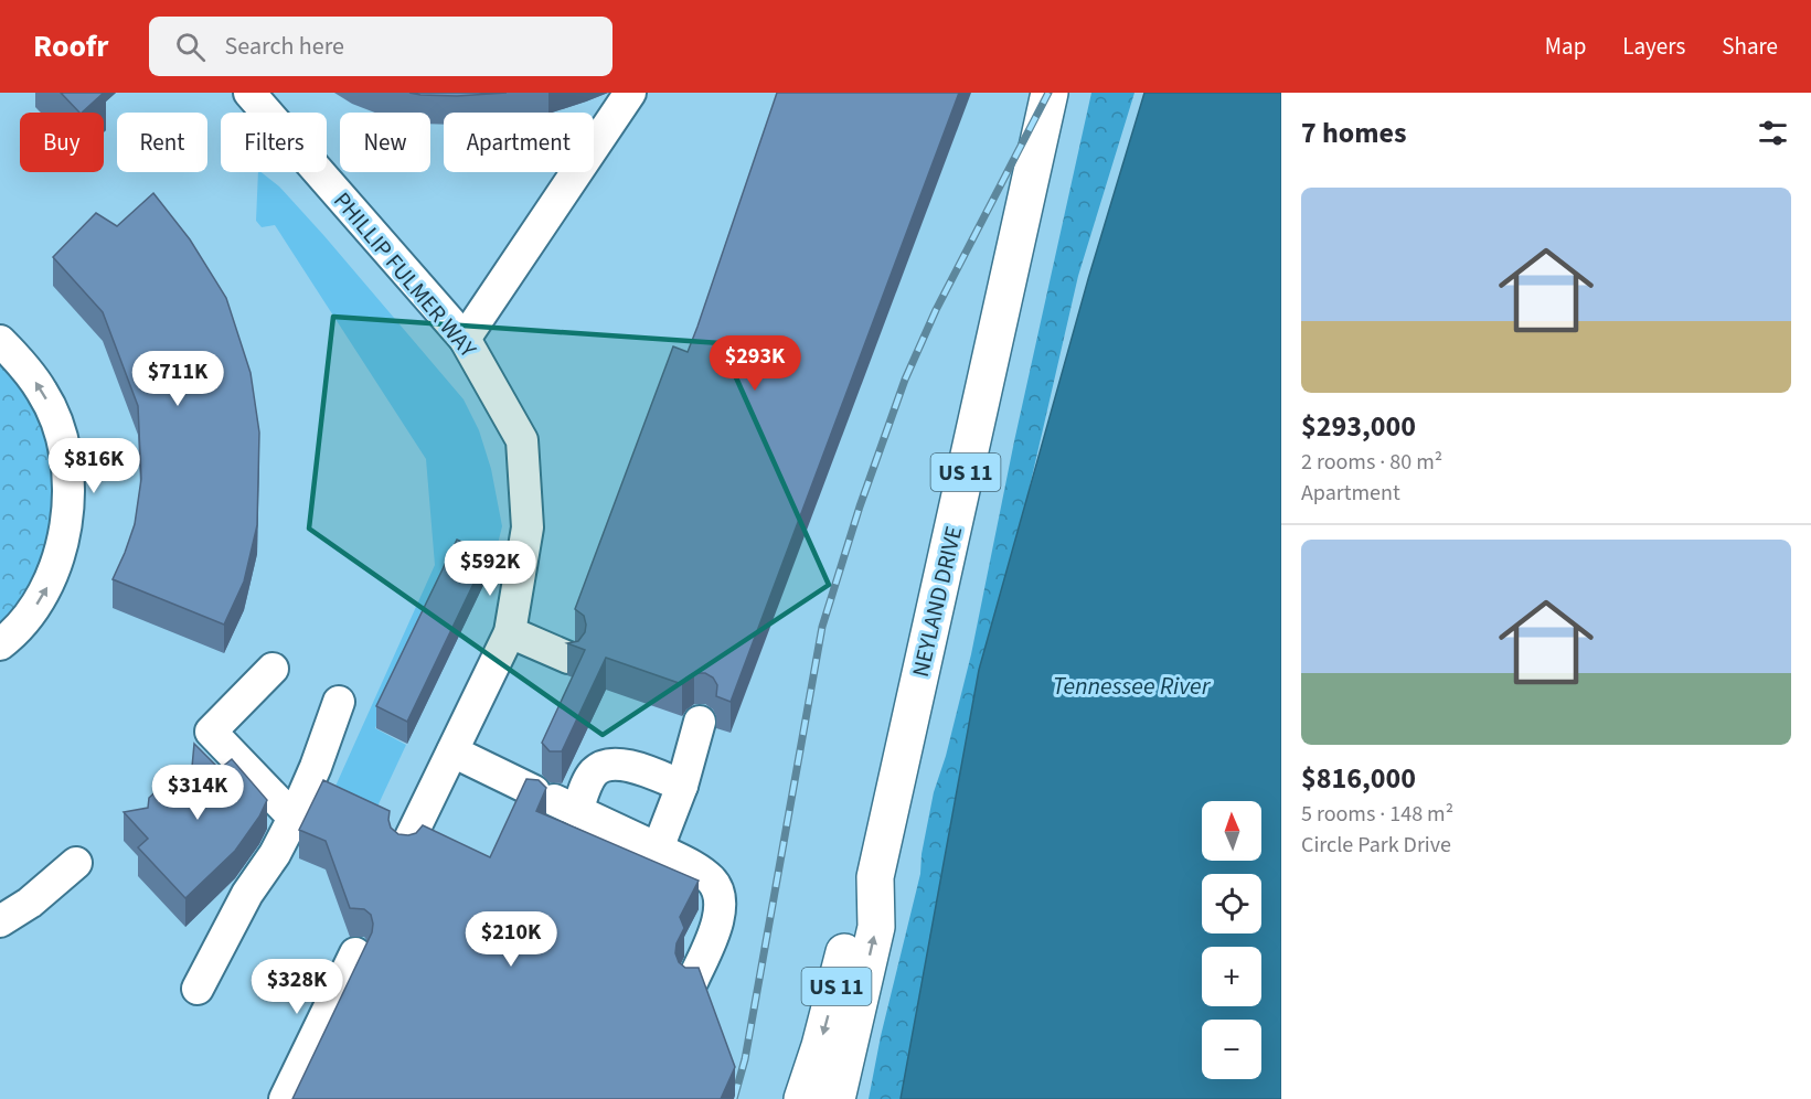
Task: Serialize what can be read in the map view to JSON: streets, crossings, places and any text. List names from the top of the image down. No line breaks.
{"streets":{"main road":["US 11","NEYLAND DRIVE"],"street":["PHILLIP FULMER WAY"]},"water":["Tennessee River"],"north":"top","page":{"header":"Roofr","search":"Search here","nav":["Map","Layers","Share"],"heading":"7 homes","chip":["Buy","Rent","Filters","New","Apartment"],"list":[{"name":"$293,000","note":"2 rooms · 80 m² · Apartment"},{"name":"$816,000","note":"5 rooms · 148 m² · Circle Park Drive"}],"price":["$293K","$711K","$816K","$592K","$314K","$210K","$328K"],"map_buttons":["+","−"]}}
